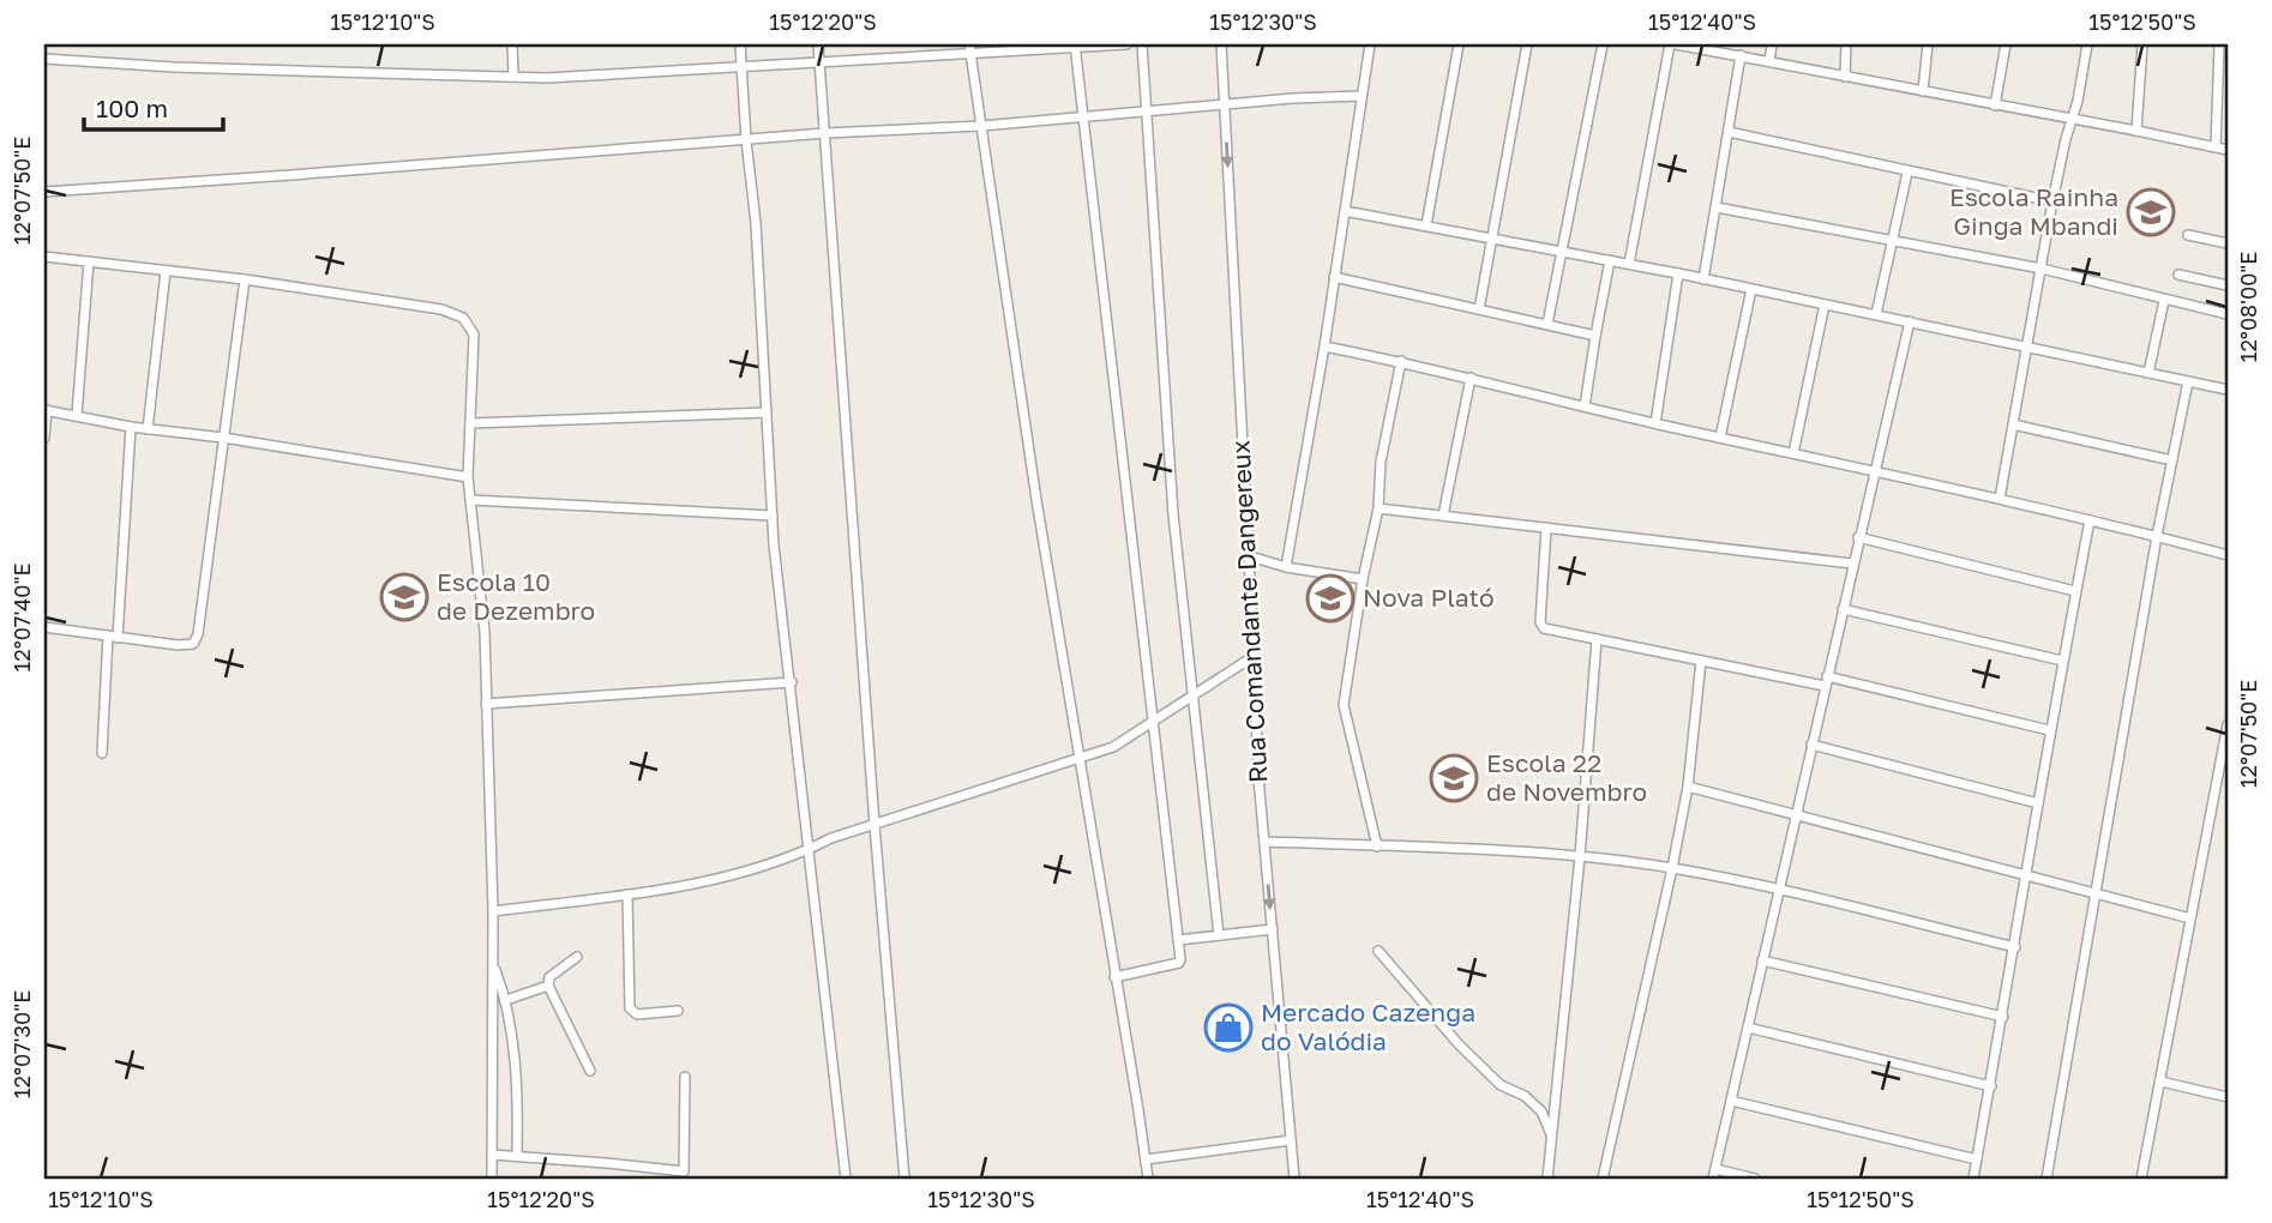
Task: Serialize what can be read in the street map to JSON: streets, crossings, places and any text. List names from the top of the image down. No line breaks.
{"streets":{"street":["Rua Comandante Dangereux"]},"places":{"school or university":["Escola Rainha Ginga Mbandi","Escola 10 de Dezembro","Nova Plató","Escola 22 de Novembro"],"shop":["Mercado Cazenga do Valódia"]},"scale_bar":"100 m","coordinates":["15°12'10\"S","15°12'20\"S","15°12'30\"S","15°12'40\"S","15°12'50\"S","12°07'50\"E","12°08'00\"E","12°07'40\"E","12°07'30\"E"]}
